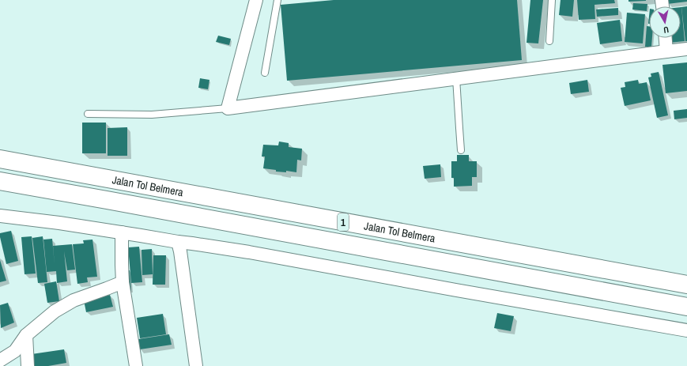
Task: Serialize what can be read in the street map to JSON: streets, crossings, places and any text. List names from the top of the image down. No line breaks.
{"streets":{"highway":["Jalan Tol Belmera","1"]},"north":"bottom"}
